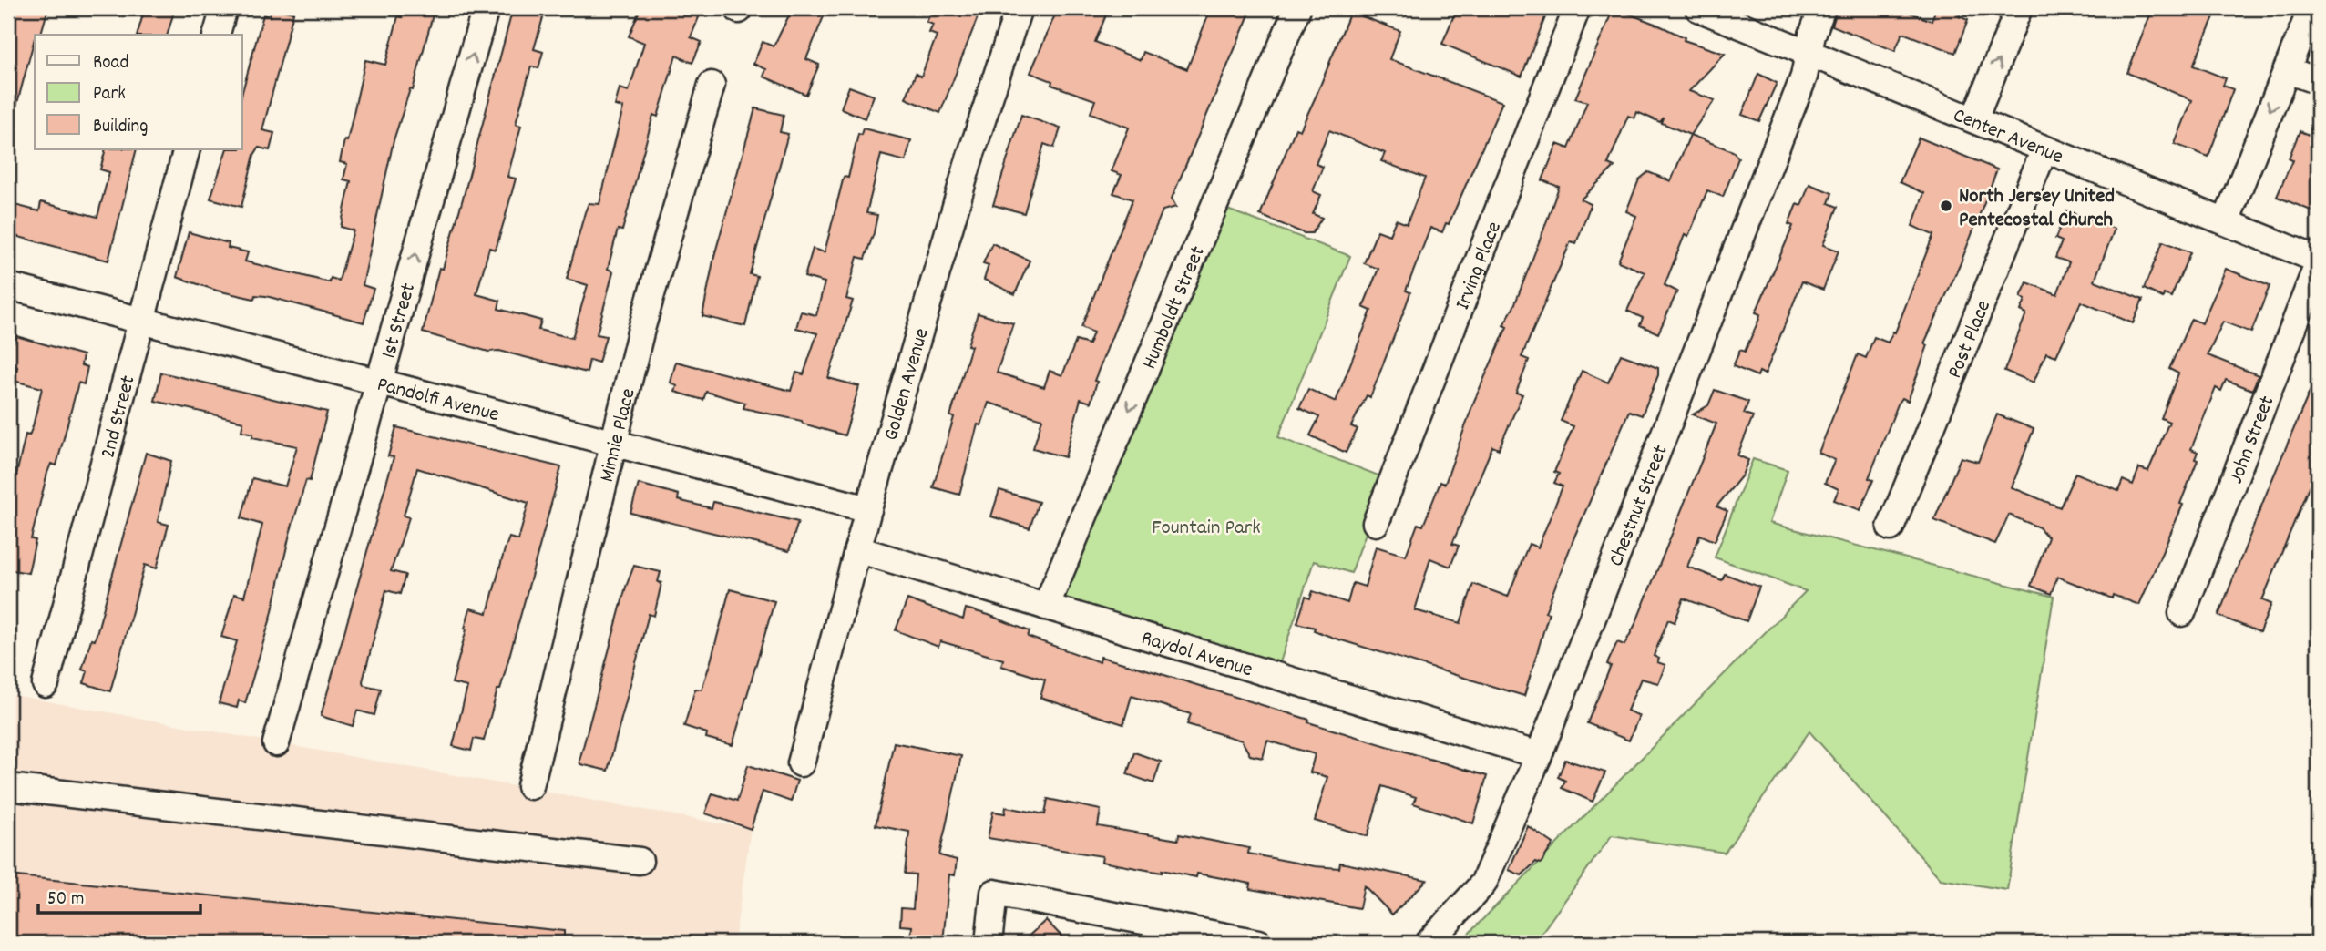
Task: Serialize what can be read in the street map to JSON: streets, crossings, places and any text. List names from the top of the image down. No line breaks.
{"streets":{"street":["Center Avenue","Irving Place","Humboldt Street","1st Street","Post Place","Golden Avenue","Pandolfi Avenue","2nd Street","Minnie Place","John Street","Chestnut Street","Raydol Avenue"]},"crossings":[["Center Avenue","Post Place"],["Center Avenue","John Street"],["Center Avenue","Chestnut Street"],["Humboldt Street","Raydol Avenue"],["1st Street","Pandolfi Avenue"],["Golden Avenue","Pandolfi Avenue"],["Golden Avenue","Raydol Avenue"],["Pandolfi Avenue","2nd Street"],["Pandolfi Avenue","Minnie Place"],["Chestnut Street","Raydol Avenue"]],"one_way":["Humboldt Street","1st Street"],"parks":["Fountain Park"],"places":["North Jersey United Pentecostal Church"],"legend":["Road","Park","Building"],"scale_bar":"50 m"}
